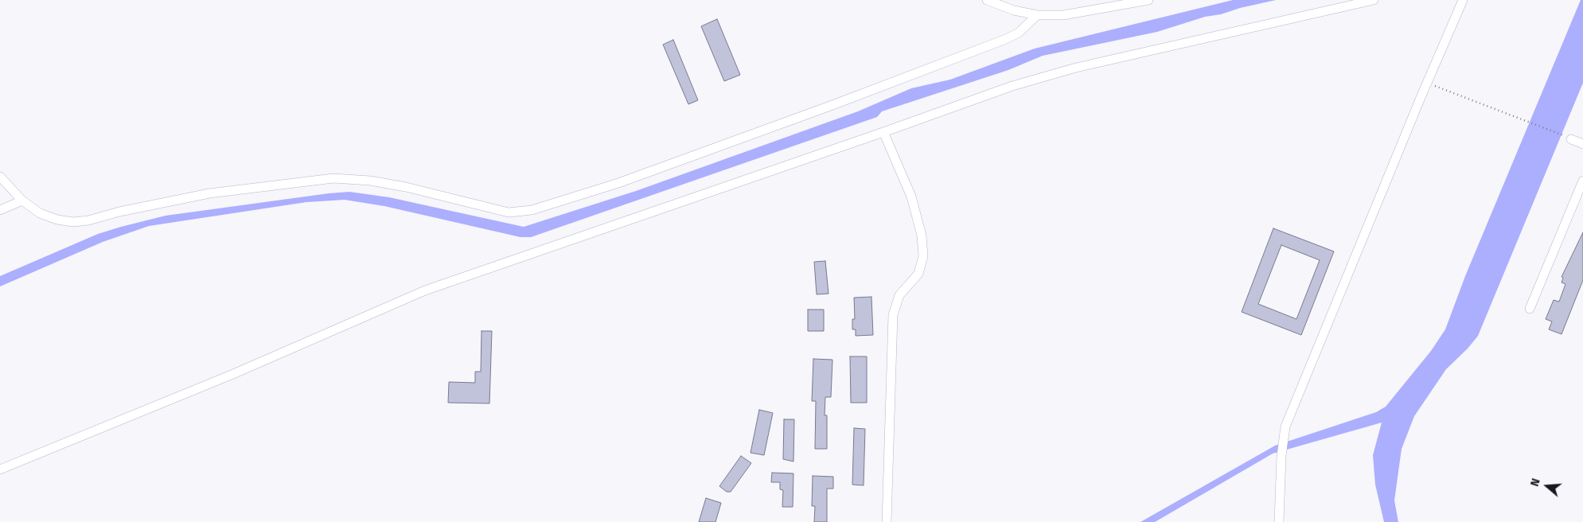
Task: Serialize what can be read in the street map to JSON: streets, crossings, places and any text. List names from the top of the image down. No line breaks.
{"north":"left"}
